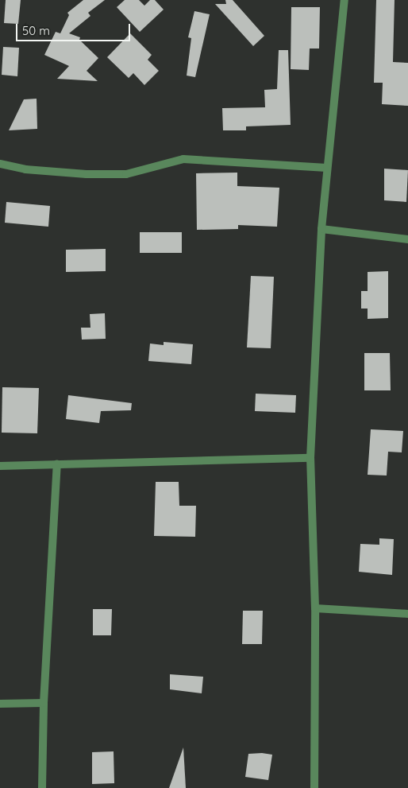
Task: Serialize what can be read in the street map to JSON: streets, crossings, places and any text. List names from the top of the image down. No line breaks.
{"scale_bar":"50 m"}
